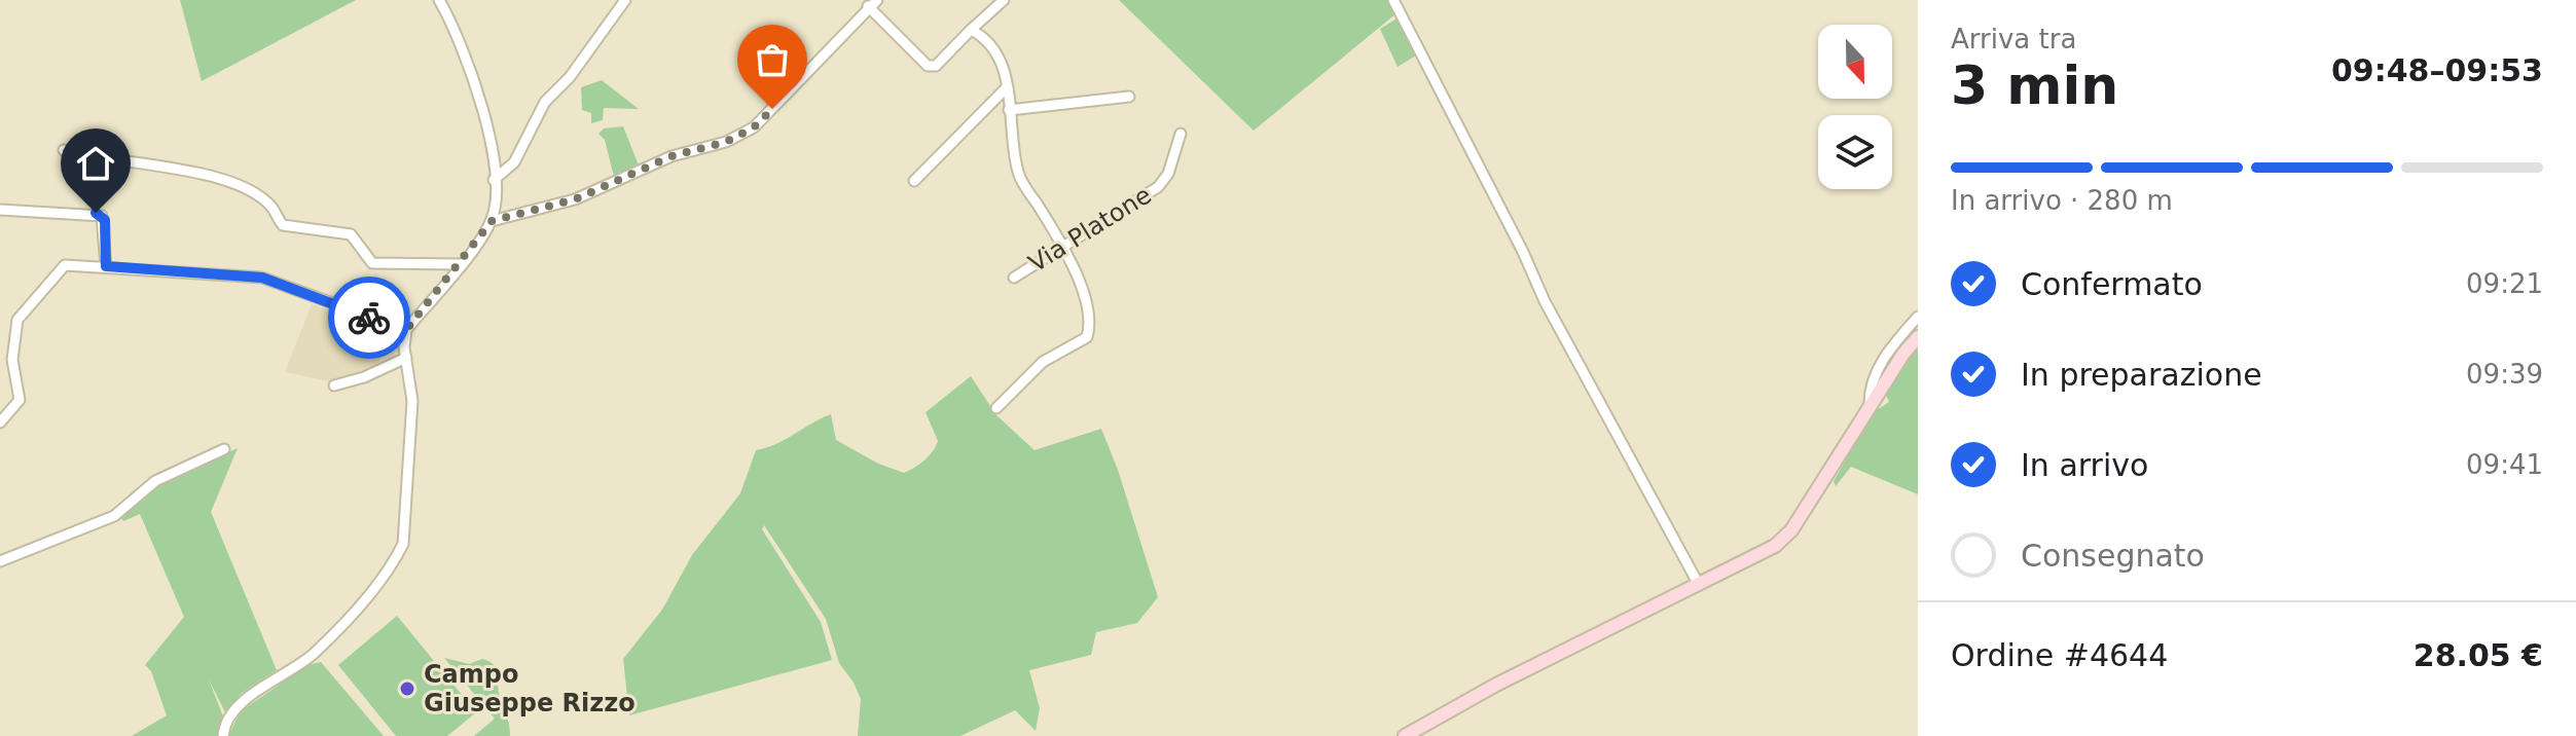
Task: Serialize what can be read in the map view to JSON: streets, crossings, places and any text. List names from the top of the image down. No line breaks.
{"streets":{"street":["Via Platone"]},"places":["Campo Giuseppe Rizzo"],"north":"bottom","page":{"heading":["3 min","Arriva tra","09:48–09:53"],"panel":["Ordine #4644","28.05 €"],"bar":"In arrivo · 280 m","list":[["Confermato","09:21"],["In preparazione","09:39"],["In arrivo","09:41"],"Consegnato"]}}
